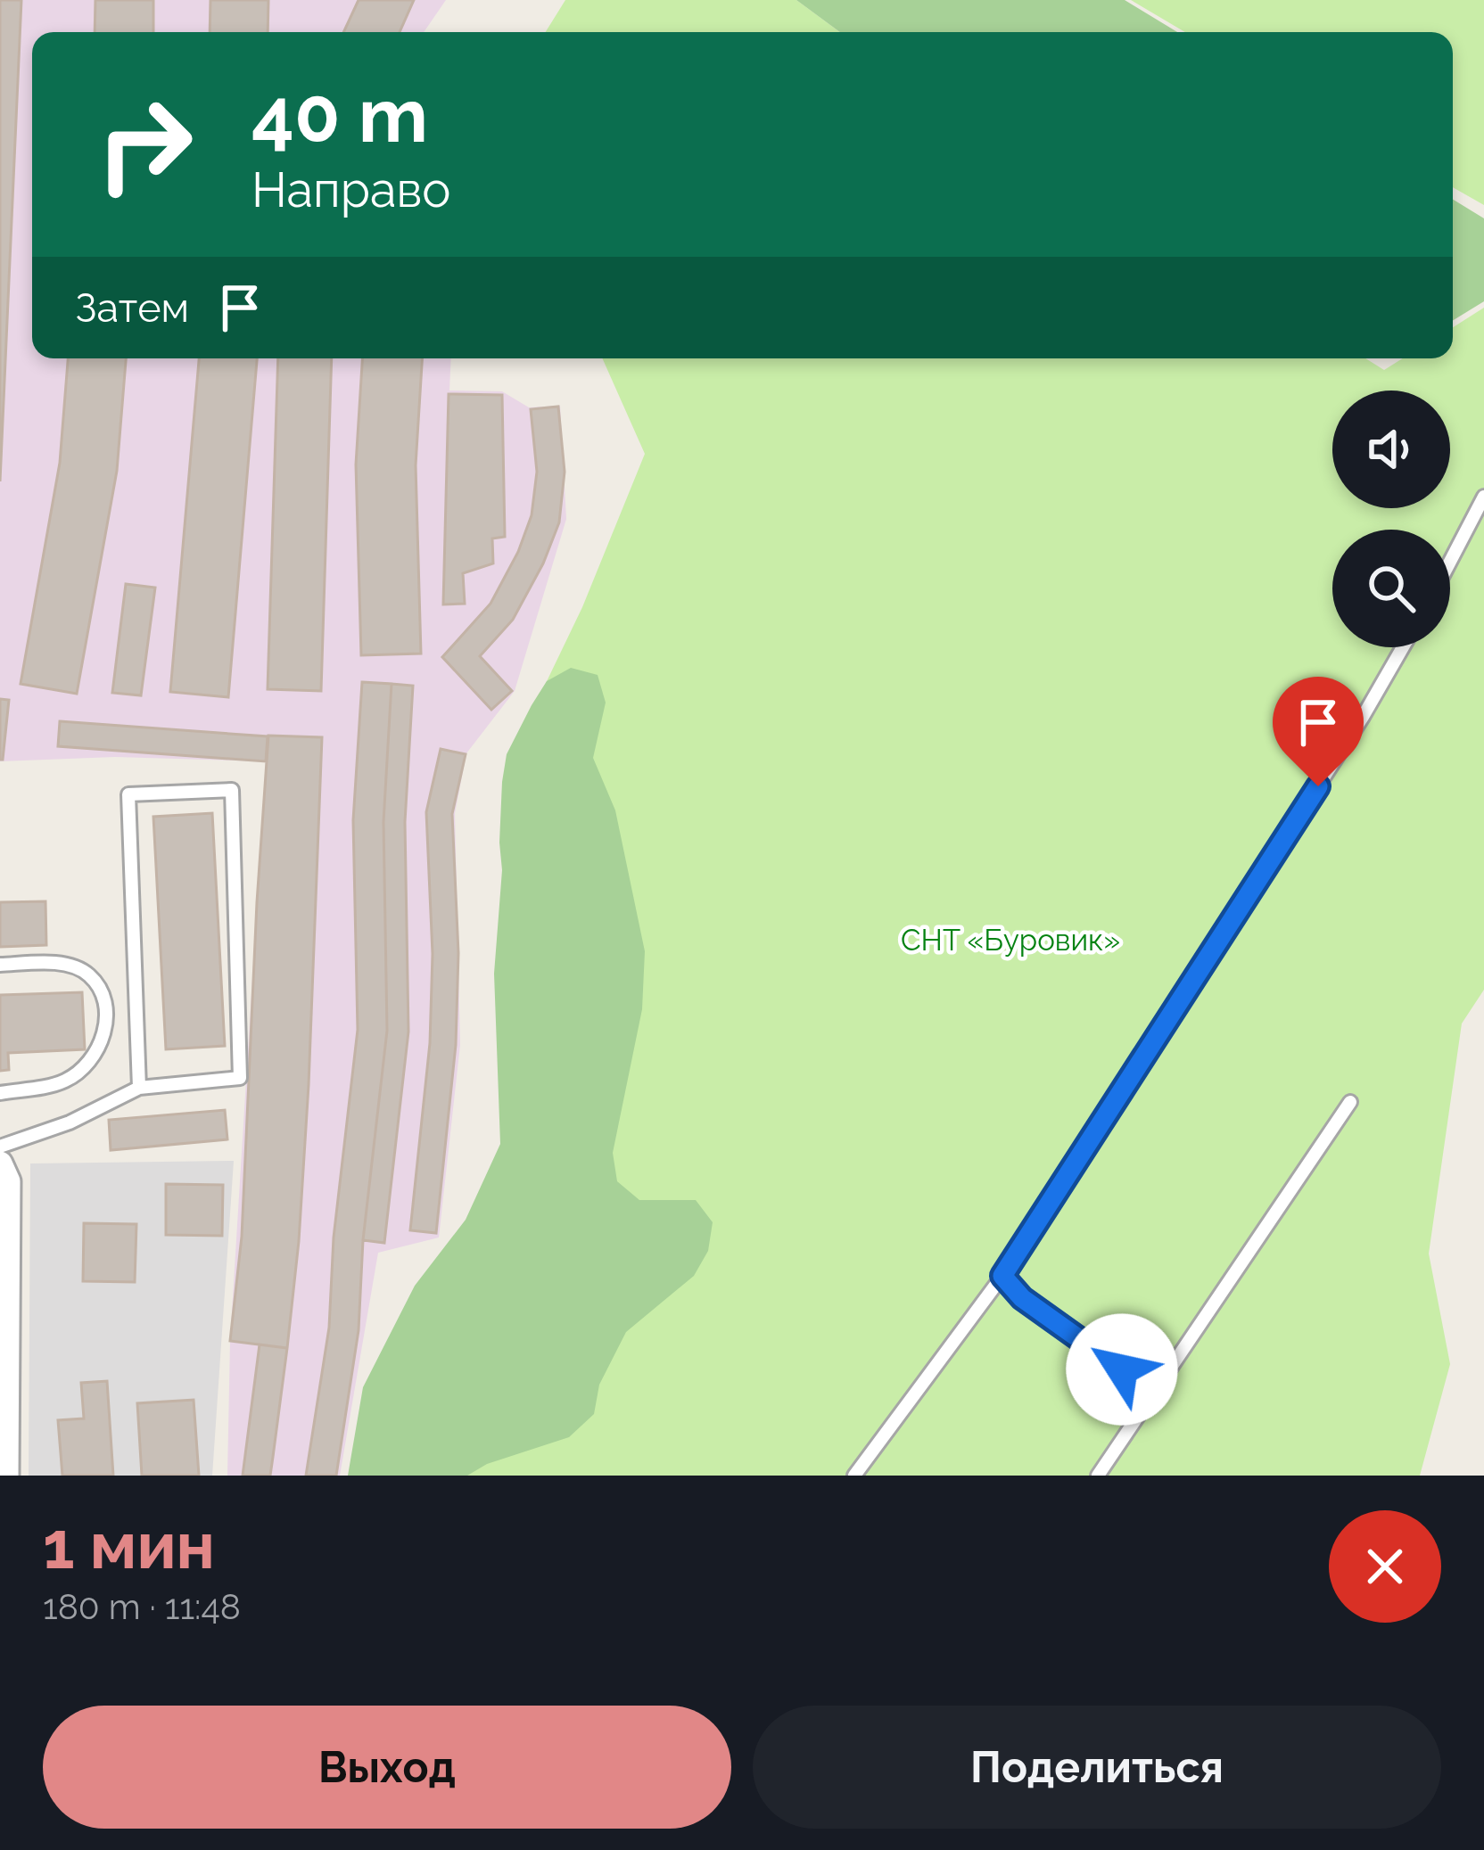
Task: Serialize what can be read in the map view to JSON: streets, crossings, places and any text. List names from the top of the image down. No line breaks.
{"parks":["СНТ «Буровик»"],"page":{"turn":["40 m","Направо"],"then":"Затем","heading":["1 мин","180 m · 11:48"],"buttons":["Выход","Поделиться"]}}
